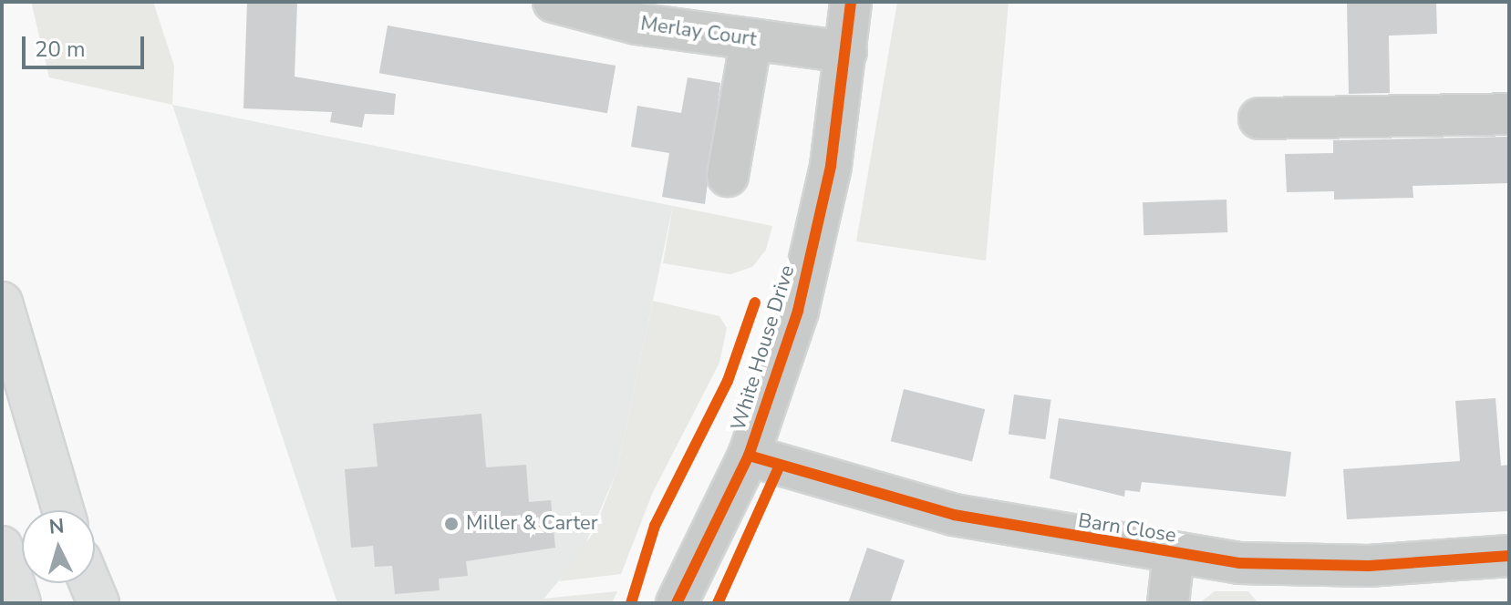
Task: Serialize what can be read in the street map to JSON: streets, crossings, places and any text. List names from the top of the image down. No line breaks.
{"streets":{"street":["Merlay Court","White House Drive","Barn Close"]},"crossings":[["Merlay Court","White House Drive"],["White House Drive","Barn Close"]],"places":["Miller & Carter"],"scale_bar":"20 m","north":"top"}
